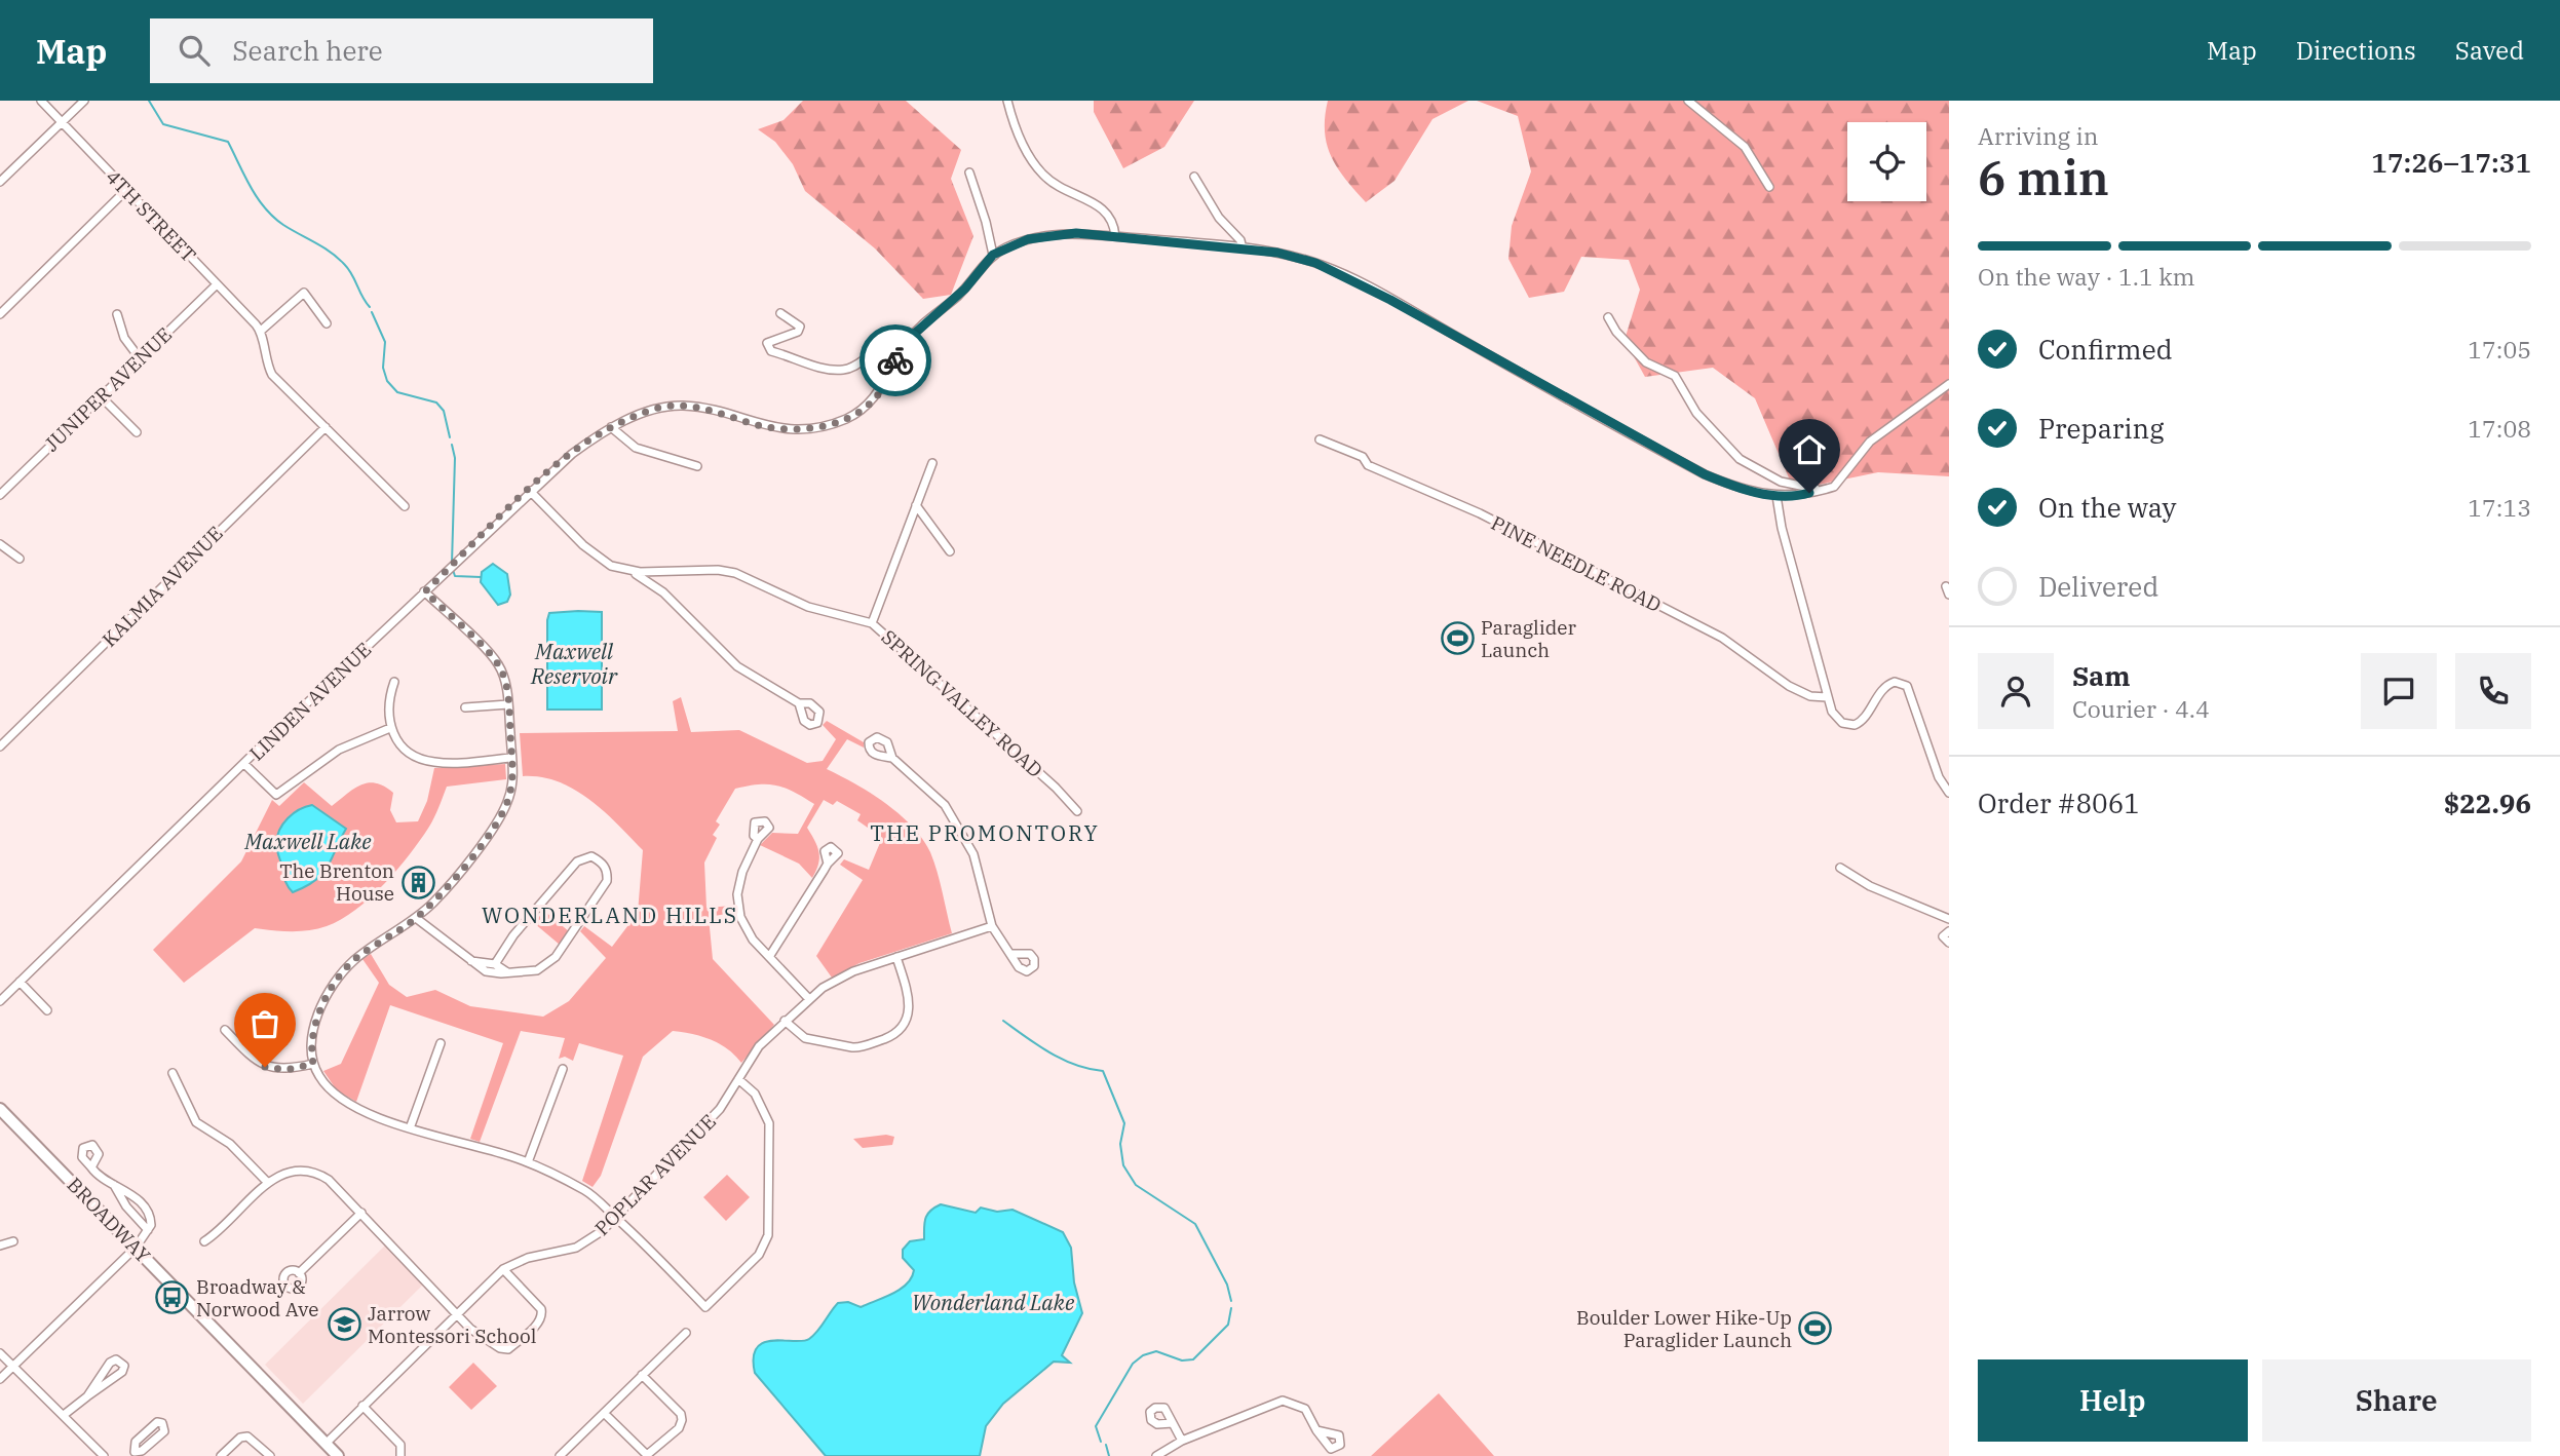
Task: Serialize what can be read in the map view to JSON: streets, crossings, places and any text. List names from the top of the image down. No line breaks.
{"streets":{"main road":["BROADWAY"],"street":["4TH STREET","JUNIPER AVENUE","PINE NEEDLE ROAD","KALMIA AVENUE","LINDEN AVENUE","SPRING VALLEY ROAD","POPLAR AVENUE"]},"crossings":[["4TH STREET","JUNIPER AVENUE"],["LINDEN AVENUE","SPRING VALLEY ROAD"],["POPLAR AVENUE","BROADWAY"]],"districts":["THE PROMONTORY","WONDERLAND HILLS"],"water":["Maxwell Reservoir","Maxwell Lake","Wonderland Lake"],"places":{"sports":["Paraglider Launch","Boulder Lower Hike-Up Paraglider Launch"],"building":["The Brenton House"],"bus stop":["Broadway & Norwood Ave"],"school or university":["Jarrow Montessori School"]},"page":{"header":"Map","search":"Search here","nav":["Map","Directions","Saved"],"heading":["6 min","Arriving in","17:26–17:31"],"panel":["Sam","Courier · 4.4","Order #8061","$22.96"],"bar":"On the way · 1.1 km","list":[["Confirmed","17:05"],["Preparing","17:08"],["On the way","17:13"],"Delivered"],"buttons":["Help","Share"]}}
